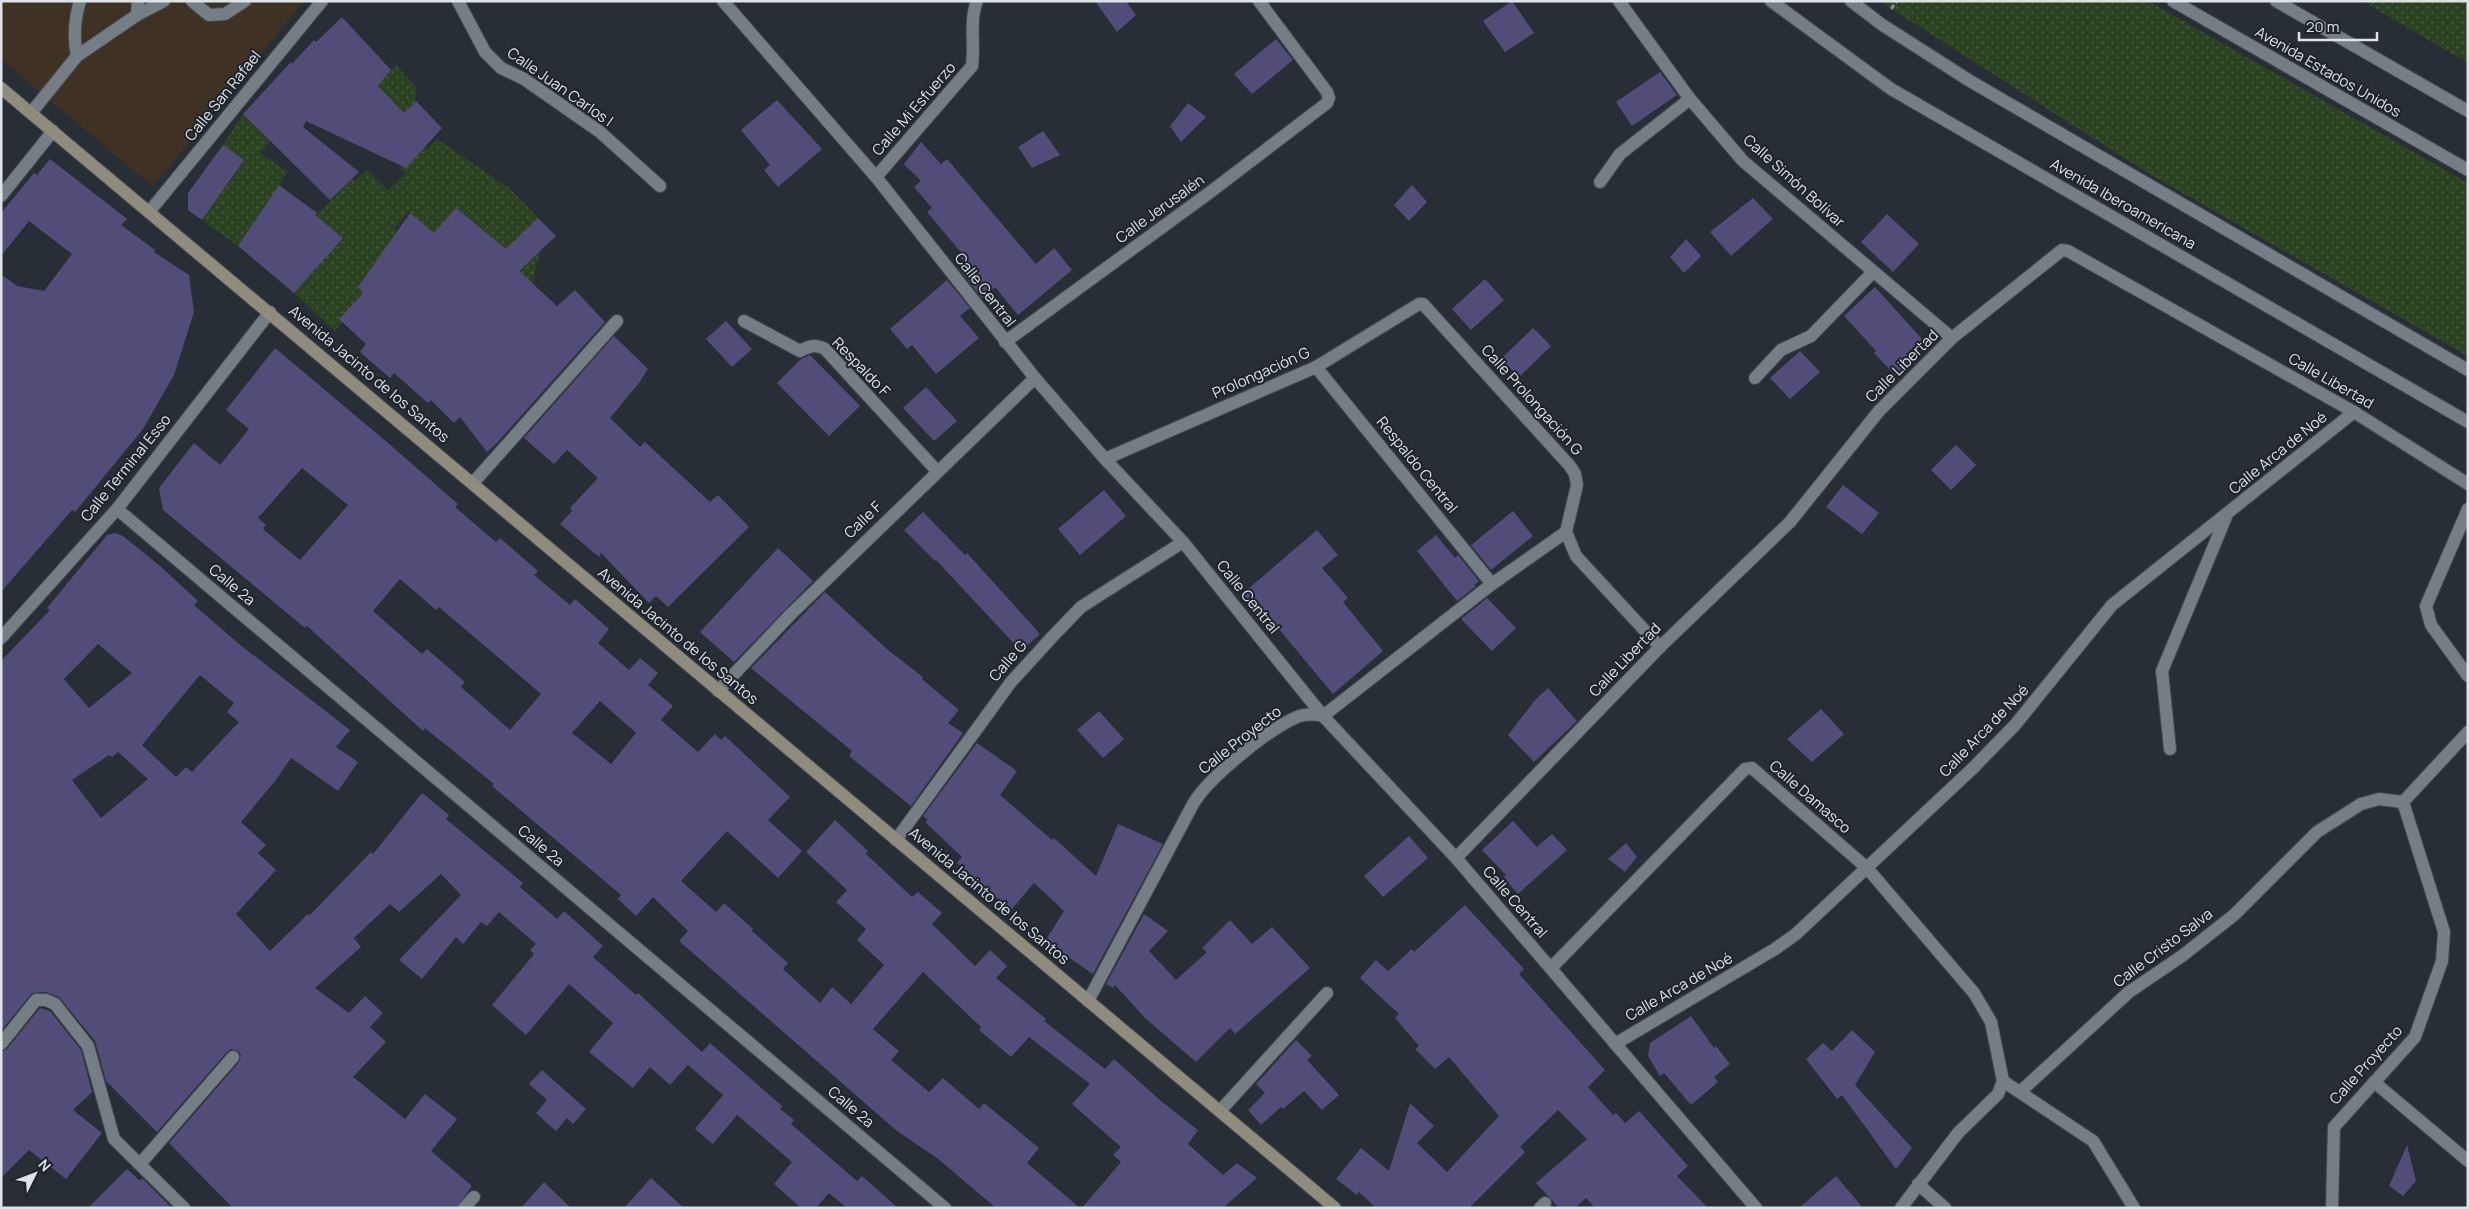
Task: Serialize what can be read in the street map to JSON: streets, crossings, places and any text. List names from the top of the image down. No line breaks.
{"streets":{"main road":["Avenida Jacinto de los Santos"],"street":["Avenida Estados Unidos","Calle Juan Carlos I","Calle San Rafael","Calle Mi Esfuerzo","Calle Simón Bolívar","Avenida Iberoamericana","Calle Jerusalén","Calle Central","Calle Libertad","Respaldo F","Prolongación G","Calle Prolongación G","Calle Arca de Noé","Respaldo Central","Calle Terminal Esso","Calle F","Calle 2a","Calle G","Calle Proyecto","Calle Damasco","Calle Cristo Salva"]},"crossings":[["Calle San Rafael","Avenida Jacinto de los Santos"],["Calle Mi Esfuerzo","Calle Central"],["Calle Simón Bolívar","Calle Libertad"],["Calle Jerusalén","Calle Central"],["Calle Central","Calle Libertad"],["Calle Central","Prolongación G"],["Calle Central","Calle Arca de Noé"],["Calle Central","Calle F"],["Calle Central","Calle G"],["Calle Central","Calle Proyecto"],["Calle Central","Calle Damasco"],["Calle Libertad","Calle Arca de Noé"],["Respaldo F","Calle F"],["Prolongación G","Calle Prolongación G"],["Prolongación G","Respaldo Central"],["Avenida Jacinto de los Santos","Calle Terminal Esso"],["Avenida Jacinto de los Santos","Calle F"],["Avenida Jacinto de los Santos","Calle G"],["Avenida Jacinto de los Santos","Calle Proyecto"],["Calle Arca de Noé","Calle Damasco"],["Calle Terminal Esso","Calle 2a"],["Calle Proyecto","Calle Cristo Salva"]],"scale_bar":"20 m","north":"top right"}
